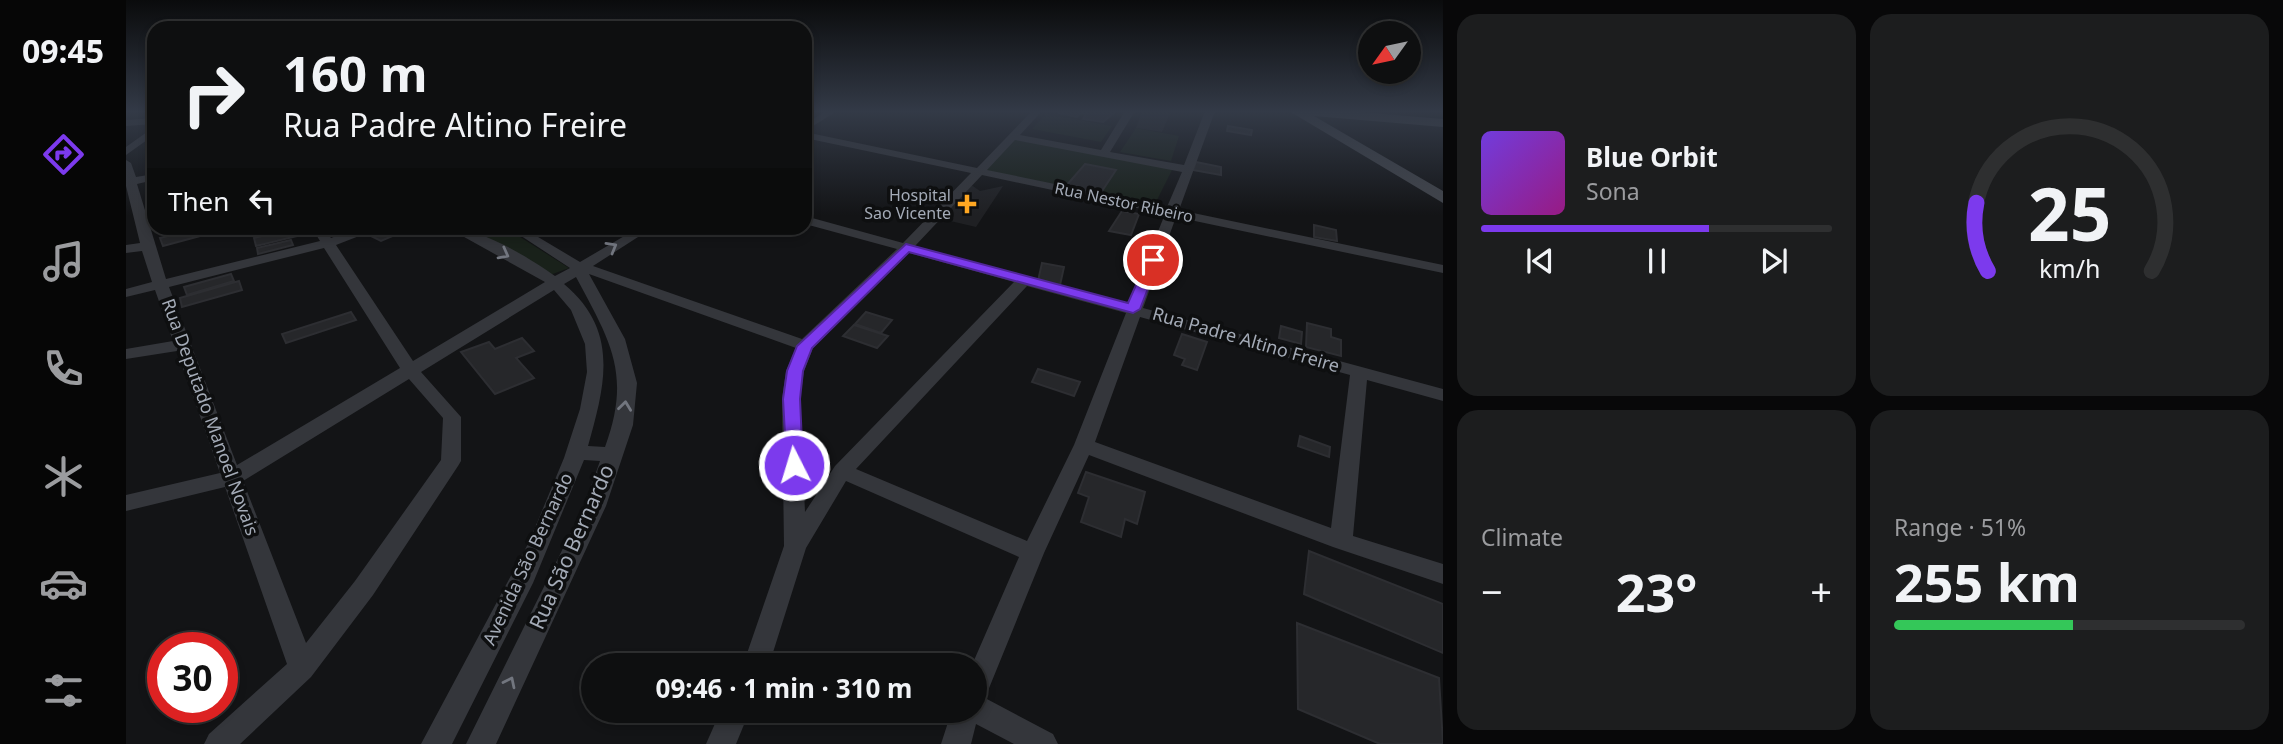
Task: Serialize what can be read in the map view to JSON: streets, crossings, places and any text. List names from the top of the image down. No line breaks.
{"streets":{"street":["Rua Nestor Ribeiro","Rua Padre Altino Freire","Rua Deputado Manoel Novais","Rua São Bernardo","Avenida São Bernardo"]},"one_way":["Rua São Bernardo"],"places":{"health":["Hospital Sao Vicente"]},"north":"bottom left","page":{"tabs":"09:45","turn":["160 m","Rua Padre Altino Freire"],"song":["Blue Orbit","Sona"],"then":"Then","tile":["Climate",["Range · 51%","255 km"]],"heat":["−","23°","+"],"limit":"30","trip":"09:46 · 1 min · 310 m","gauge":["25","km/h"]}}
